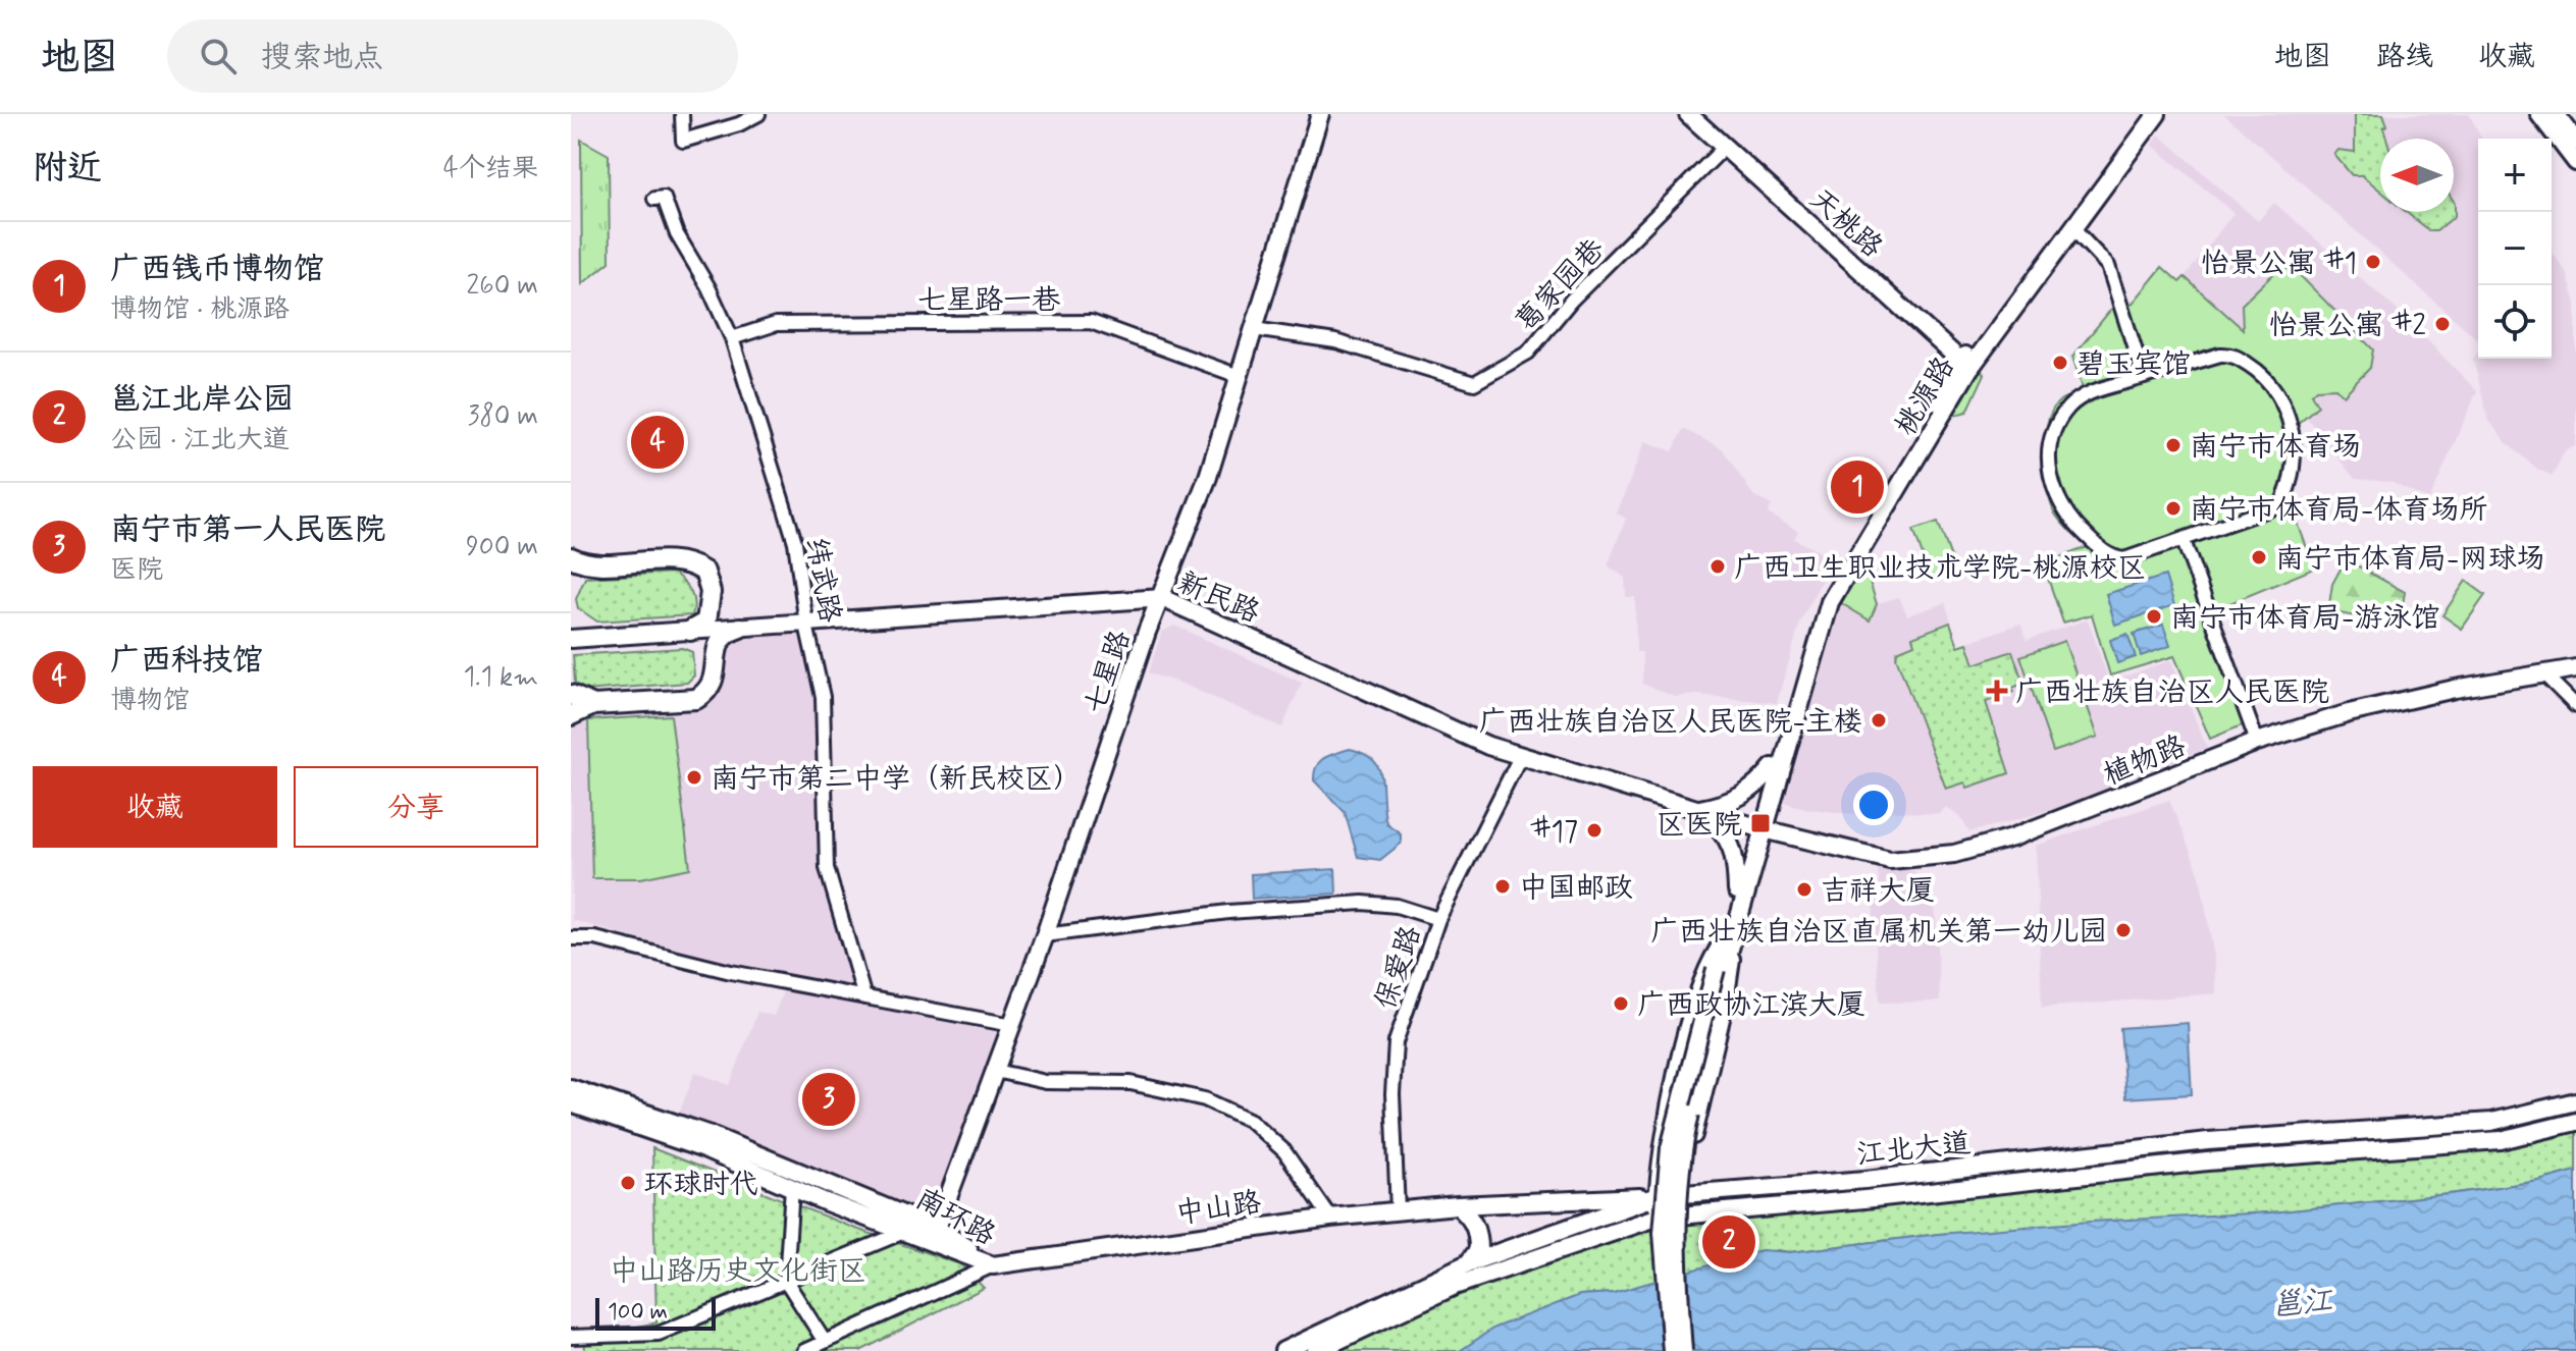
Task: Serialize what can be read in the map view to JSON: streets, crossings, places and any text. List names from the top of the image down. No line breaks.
{"streets":{"main road":["天桃路","桃源路","新民路","七星路","植物路","江北大道","中山路","南环路"],"street":["葛家园巷","七星路一巷","纬武路","保爱路"]},"crossings":[["天桃路","葛家园巷"],["天桃路","桃源路"],["葛家园巷","七星路"],["七星路一巷","纬武路"],["七星路一巷","七星路"],["桃源路","新民路"],["桃源路","植物路"],["纬武路","新民路"],["新民路","七星路"],["新民路","植物路"],["新民路","保爱路"],["七星路","南环路"],["保爱路","中山路"],["江北大道","中山路"],["中山路","南环路"]],"water":["邕江"],"parks":["中山路历史文化街区"],"places":{"other":["怡景公寓 #1","怡景公寓 #2","碧玉宾馆","南宁市体育场","南宁市体育局-体育场所","南宁市体育局-网球场","广西卫生职业技术学院-桃源校区","南宁市体育局-游泳馆","广西壮族自治区人民医院-主楼","南宁市第二中学（新民校区）","#17","中国邮政","吉祥大厦","广西壮族自治区直属机关第一幼儿园","广西政协江滨大厦","环球时代"],"health":["广西壮族自治区人民医院"],"transit":["区医院"]},"scale_bar":"100 m","north":"left","page":{"header":"地图","search":"搜索地点","nav":["地图","路线","收藏"],"heading":["附近","4个结果"],"map_buttons":["+","−"],"list":[{"mark":"1","name":"广西钱币博物馆","note":"博物馆 · 桃源路","value":"260 m"},{"mark":"2","name":"邕江北岸公园","note":"公园 · 江北大道","value":"380 m"},{"mark":"3","name":"南宁市第一人民医院","note":"医院","value":"900 m"},{"mark":"4","name":"广西科技馆","note":"博物馆","value":"1.1 km"}],"pins":["4","1","3","2"],"buttons":["收藏","分享"],"scale":"100 m"}}
